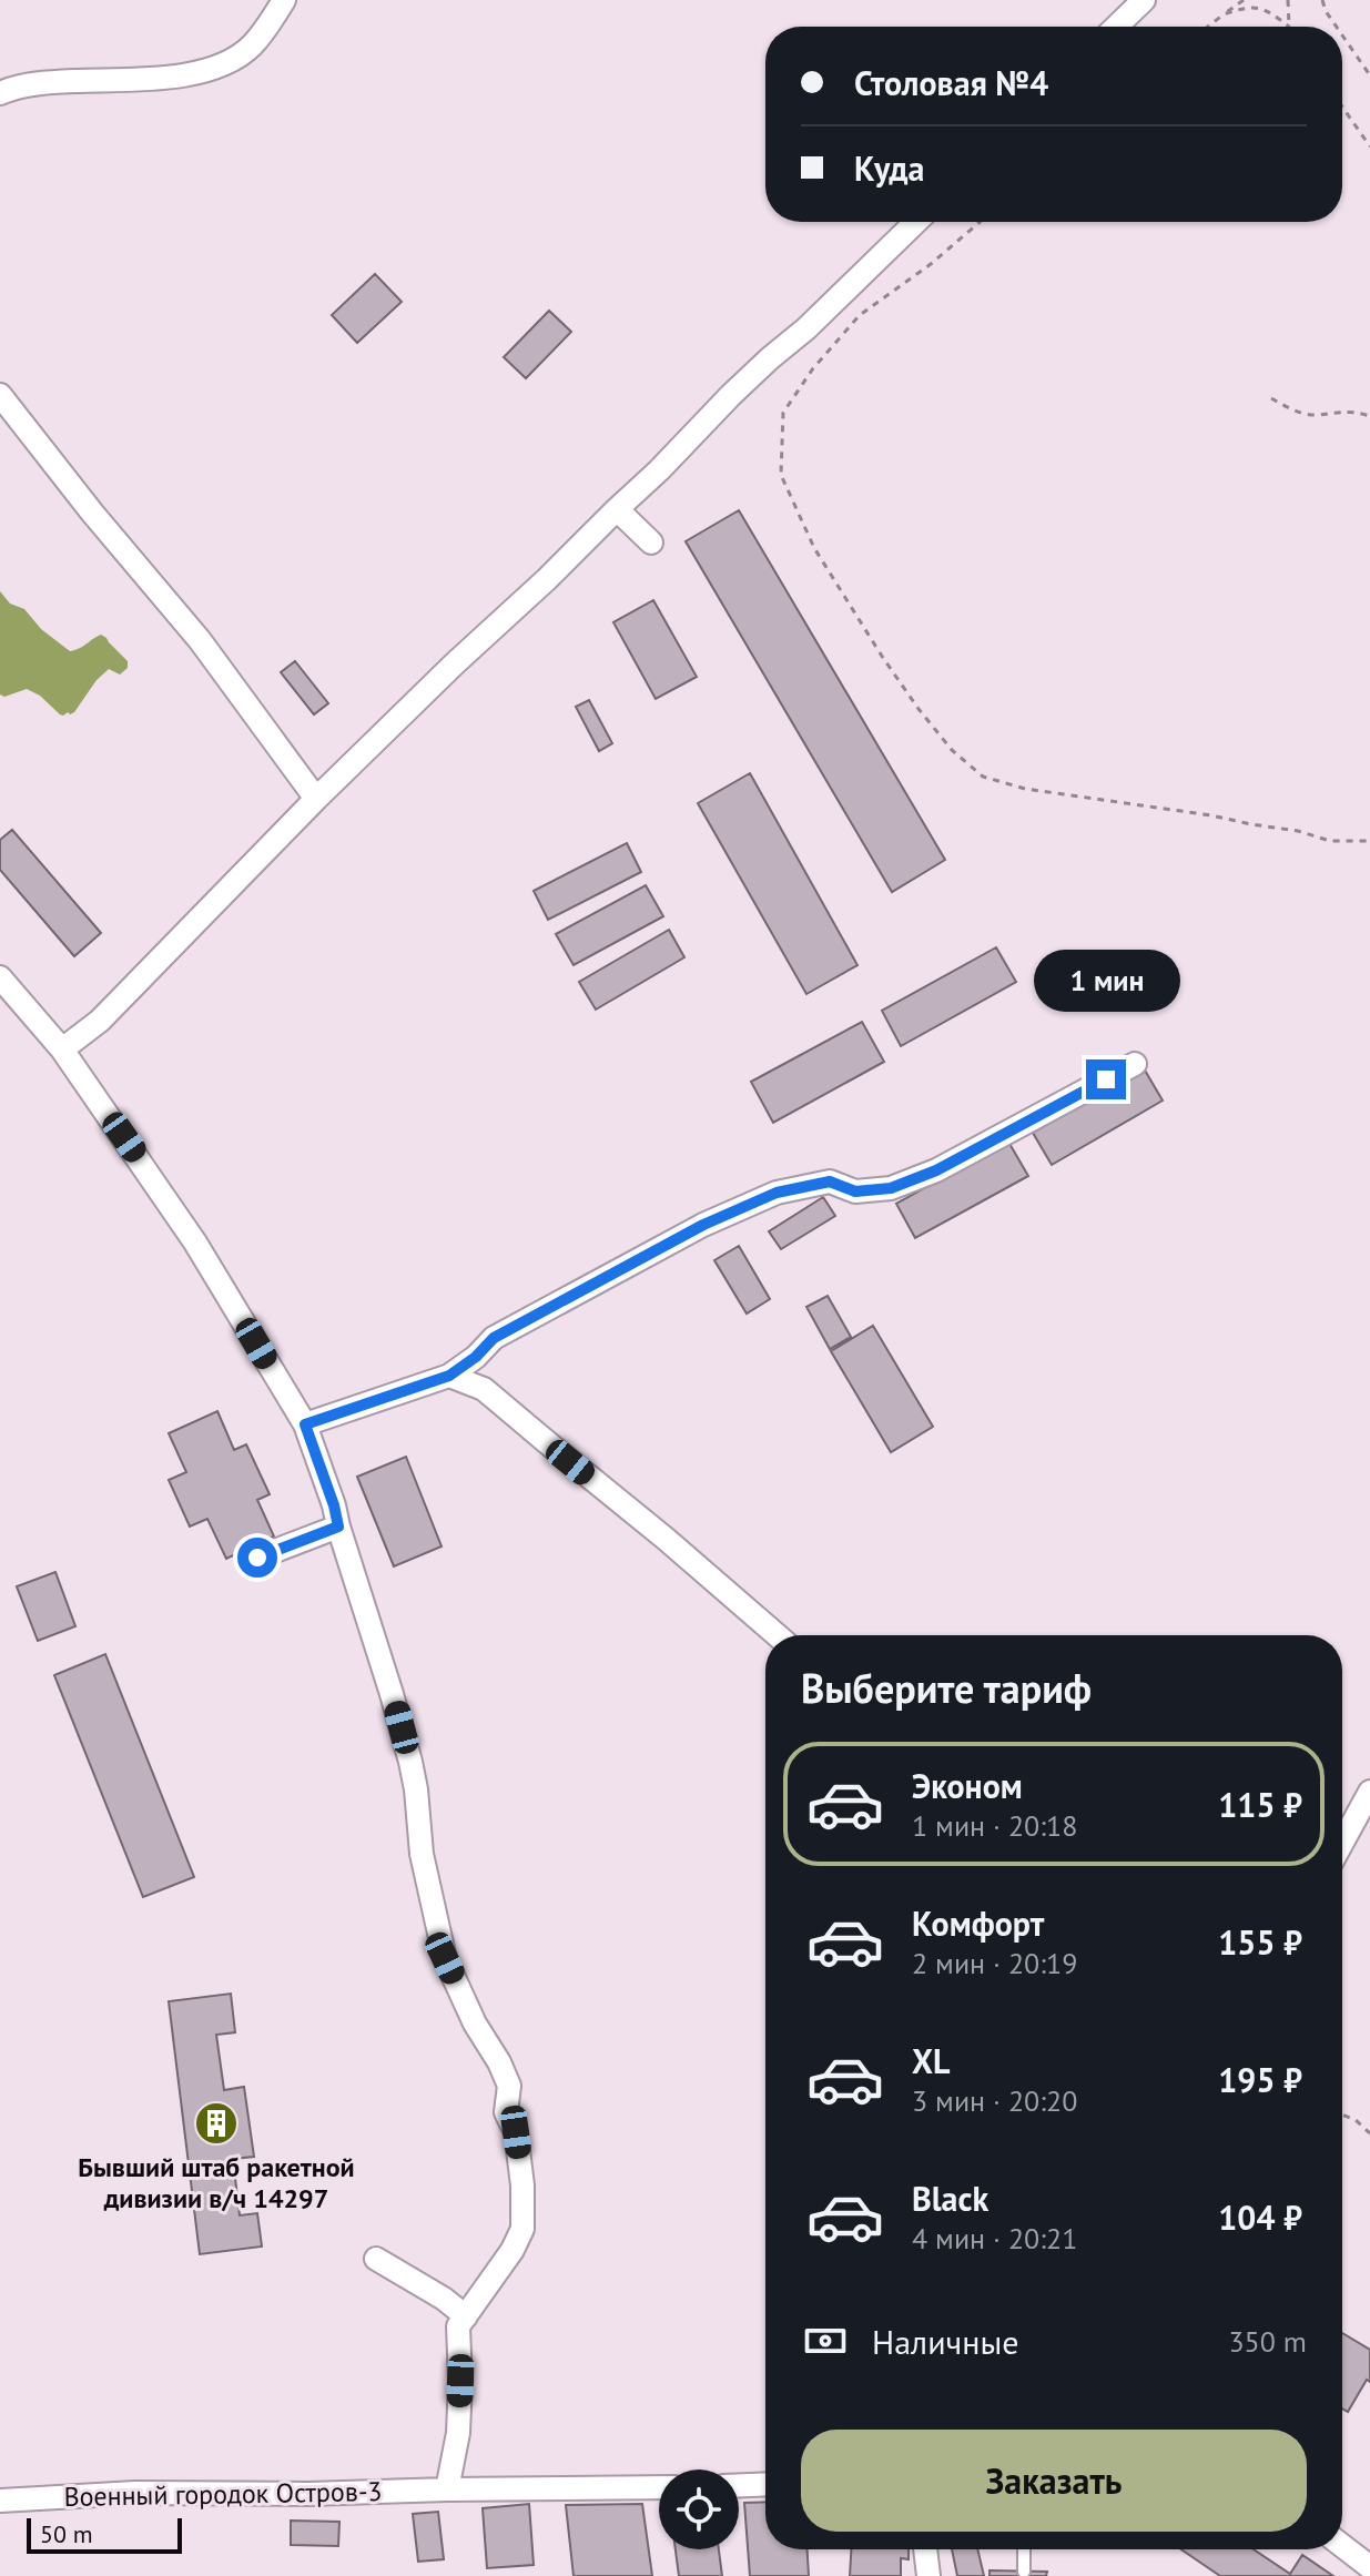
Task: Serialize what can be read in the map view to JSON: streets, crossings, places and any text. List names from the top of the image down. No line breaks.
{"streets":{"street":["Военный городок Остров-3"]},"places":{"building":["Бывший штаб ракетной дивизии в/ч 14297"]},"scale_bar":"50 m","page":{"banner":["Столовая №4","Куда"],"bubble":"1 мин","heading":"Выберите тариф","list":[{"name":"Эконом","note":"1 мин · 20:18","value":"115 ₽"},{"name":"Комфорт","note":"2 мин · 20:19","value":"155 ₽"},{"name":"XL","note":"3 мин · 20:20","value":"195 ₽"},{"name":"Black","note":"4 мин · 20:21","value":"104 ₽"}],"pay":["Наличные","350 m"],"buttons":"Заказать","scale":"50 m"}}
